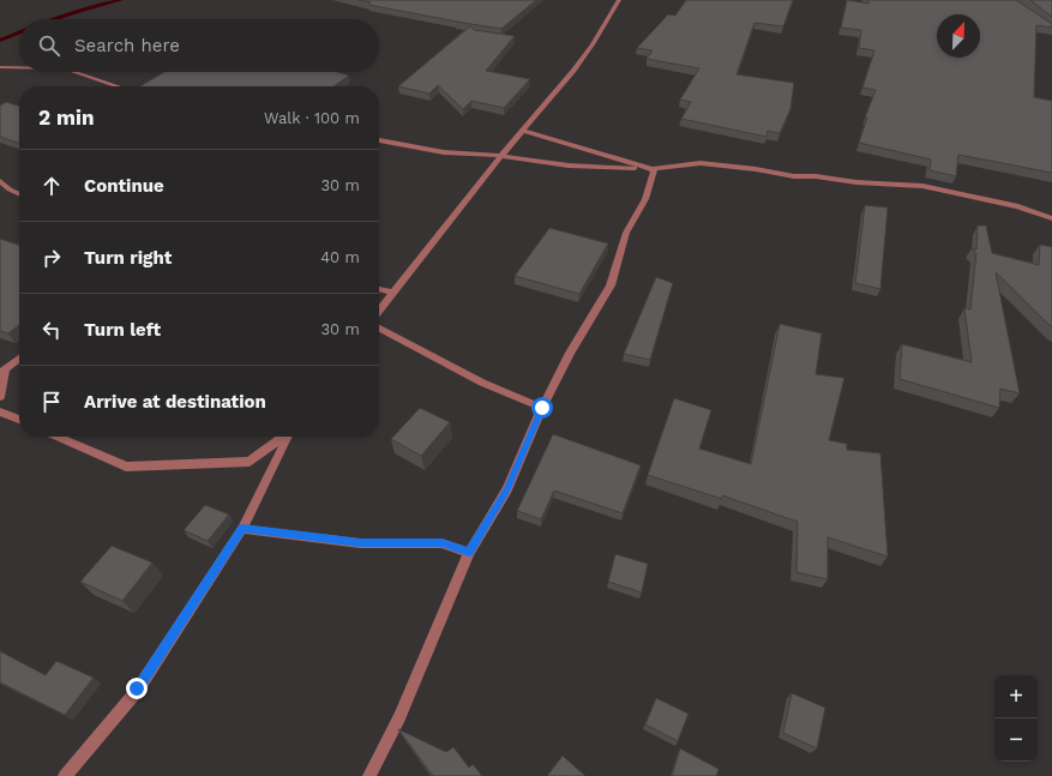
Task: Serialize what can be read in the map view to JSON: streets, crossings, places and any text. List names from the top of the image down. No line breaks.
{"north":"top right","page":{"search":"Search here","heading":["2 min","Walk · 100 m"],"list":[["Continue","30 m"],["Turn right","40 m"],["Turn left","30 m"],"Arrive at destination"],"map_buttons":["+","−"]}}
